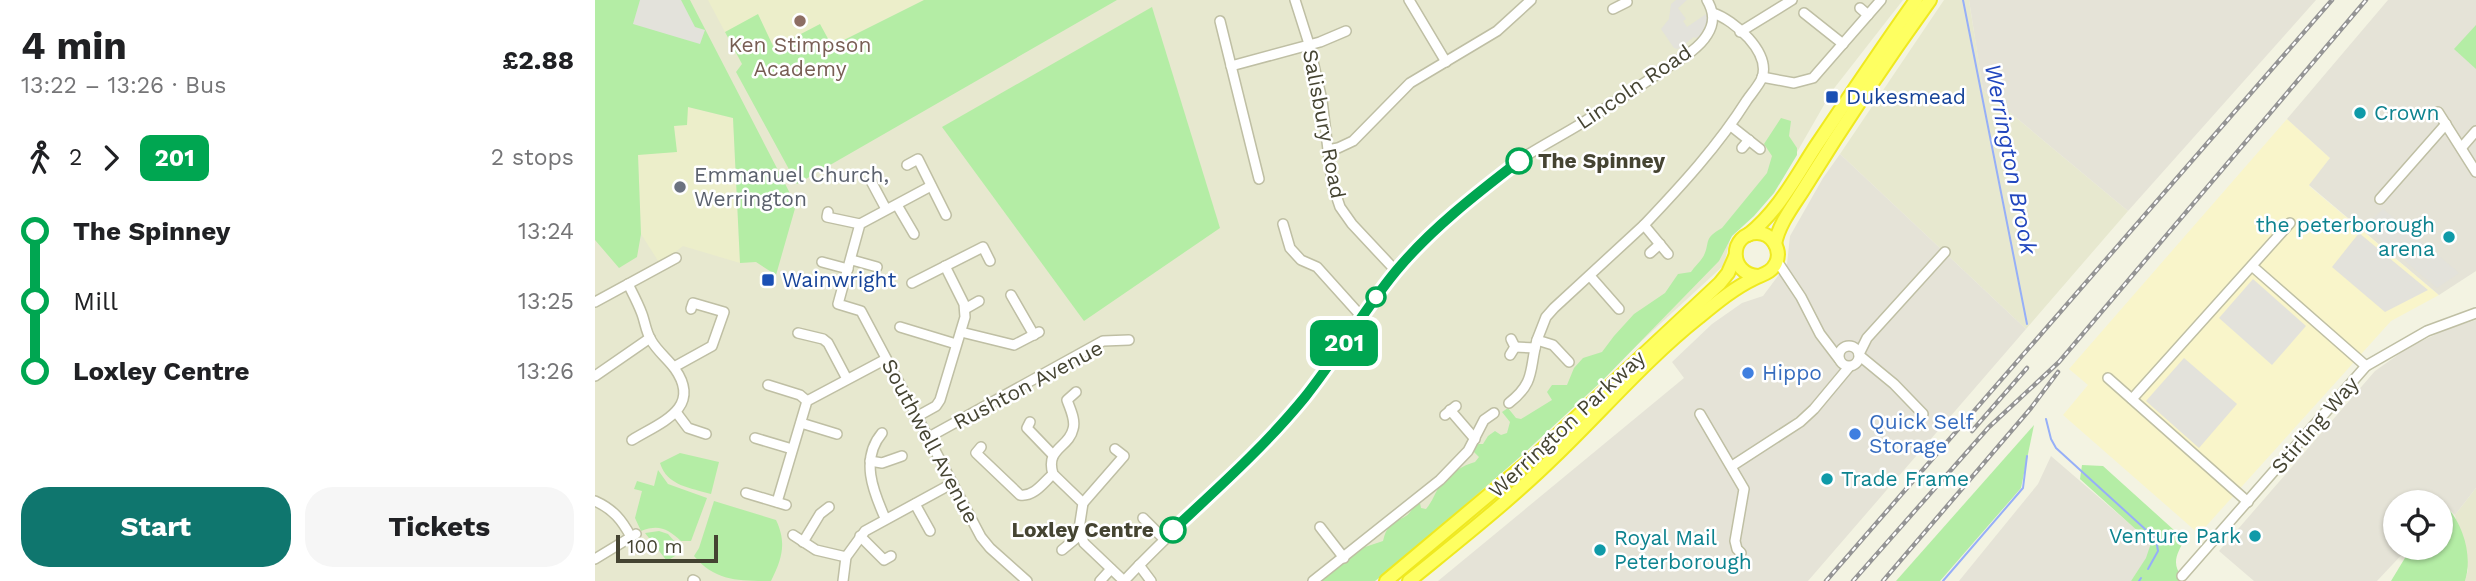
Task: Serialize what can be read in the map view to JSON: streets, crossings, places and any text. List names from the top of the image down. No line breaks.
{"streets":{"highway":["Werrington Parkway"],"street":["Lincoln Road","Salisbury Road","Rushton Avenue","Stirling Way","Southwell Avenue"]},"crossings":[["Lincoln Road","Salisbury Road"],["Rushton Avenue","Southwell Avenue"]],"water":["Werrington Brook"],"places":{"other":["Ken Stimpson Academy","Crown","The Spinney","Emmanuel Church, Werrington","the peterborough arena","Hippo","Quick Self Storage","Trade Frame","Loxley Centre","Venture Park","Royal Mail Peterborough"],"transit":["Dukesmead","Wainwright"]},"lines":["bus line 201"],"scale_bar":"100 m","page":{"heading":["4 min","13:22 – 13:26 · Bus","£2.88"],"on_map":"201","legs":["2","201","2 stops"],"list":[{"name":"The Spinney","value":"13:24"},{"name":"Mill","value":"13:25"},{"name":"Loxley Centre","value":"13:26"}],"buttons":["Start","Tickets"],"scale":"100 m"}}
